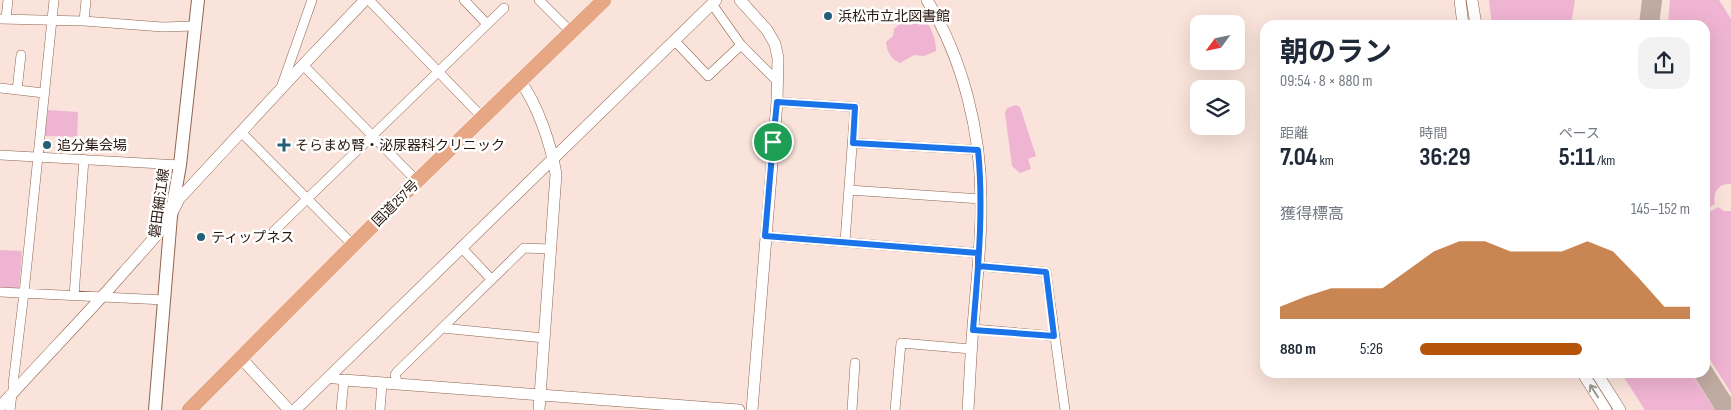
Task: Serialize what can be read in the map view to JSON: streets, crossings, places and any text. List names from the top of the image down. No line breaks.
{"streets":{"highway":["国道257号"],"main road":["磐田細江線"]},"places":{"other":["浜松市立北図書館","追分集会場","ティップネス"],"health":["そらまめ腎・泌尿器科クリニック"]},"north":"bottom left","page":{"heading":["朝のラン","09:54 · 8 × 880 m"],"stats":[["距離","7.04 km"],["時間","36:29"],["ペース","5:11 /km"]],"chart":["獲得標高","145–152 m"],"list":[{"name":"880 m","note":"5:26"}]}}
